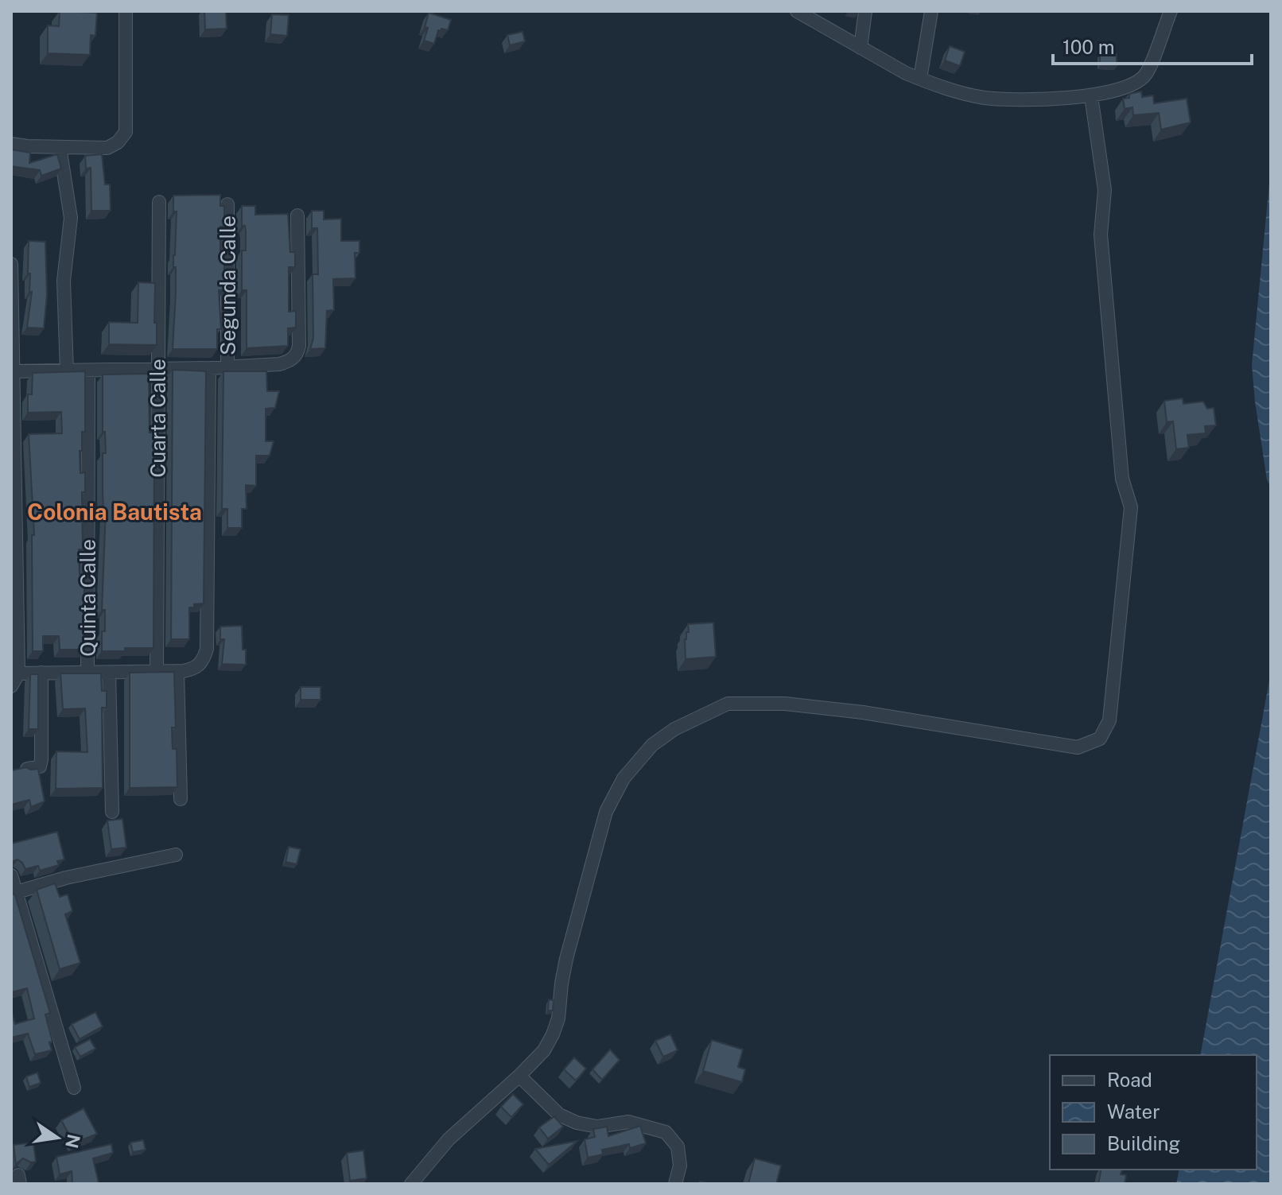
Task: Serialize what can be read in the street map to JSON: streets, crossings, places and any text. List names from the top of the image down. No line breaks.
{"streets":{"street":["Segunda Calle","Cuarta Calle","Quinta Calle"]},"districts":["Colonia Bautista"],"legend":["Road","Water","Building"],"scale_bar":"100 m","north":"right"}
